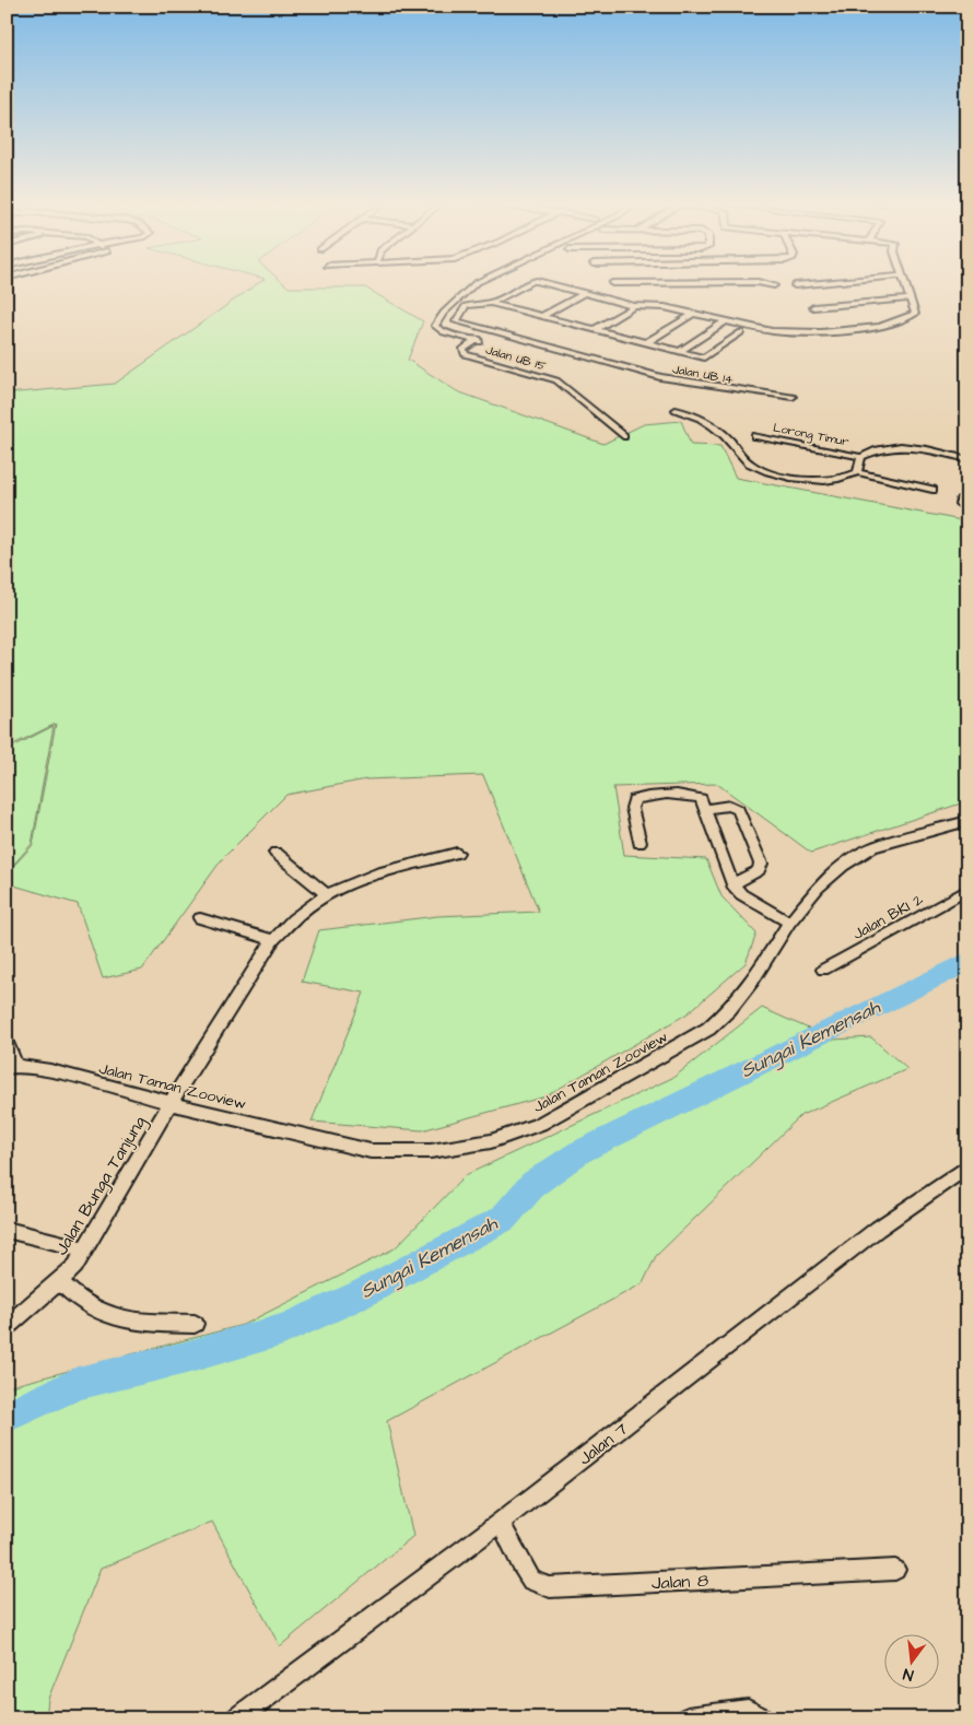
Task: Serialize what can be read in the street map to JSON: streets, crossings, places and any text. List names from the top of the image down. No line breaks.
{"streets":{"street":["Jalan UB 15","Jalan UB 14","Lorong Timur","Jalan BKI 2","Jalan Taman Zooview","Jalan Bunga Tanjung","Jalan 7","Jalan 8"]},"crossings":[["Jalan UB 15","Jalan UB 14"],["Jalan Taman Zooview","Jalan Bunga Tanjung"],["Jalan 7","Jalan 8"]],"water":["Sungai Kemensah"],"north":"bottom"}
